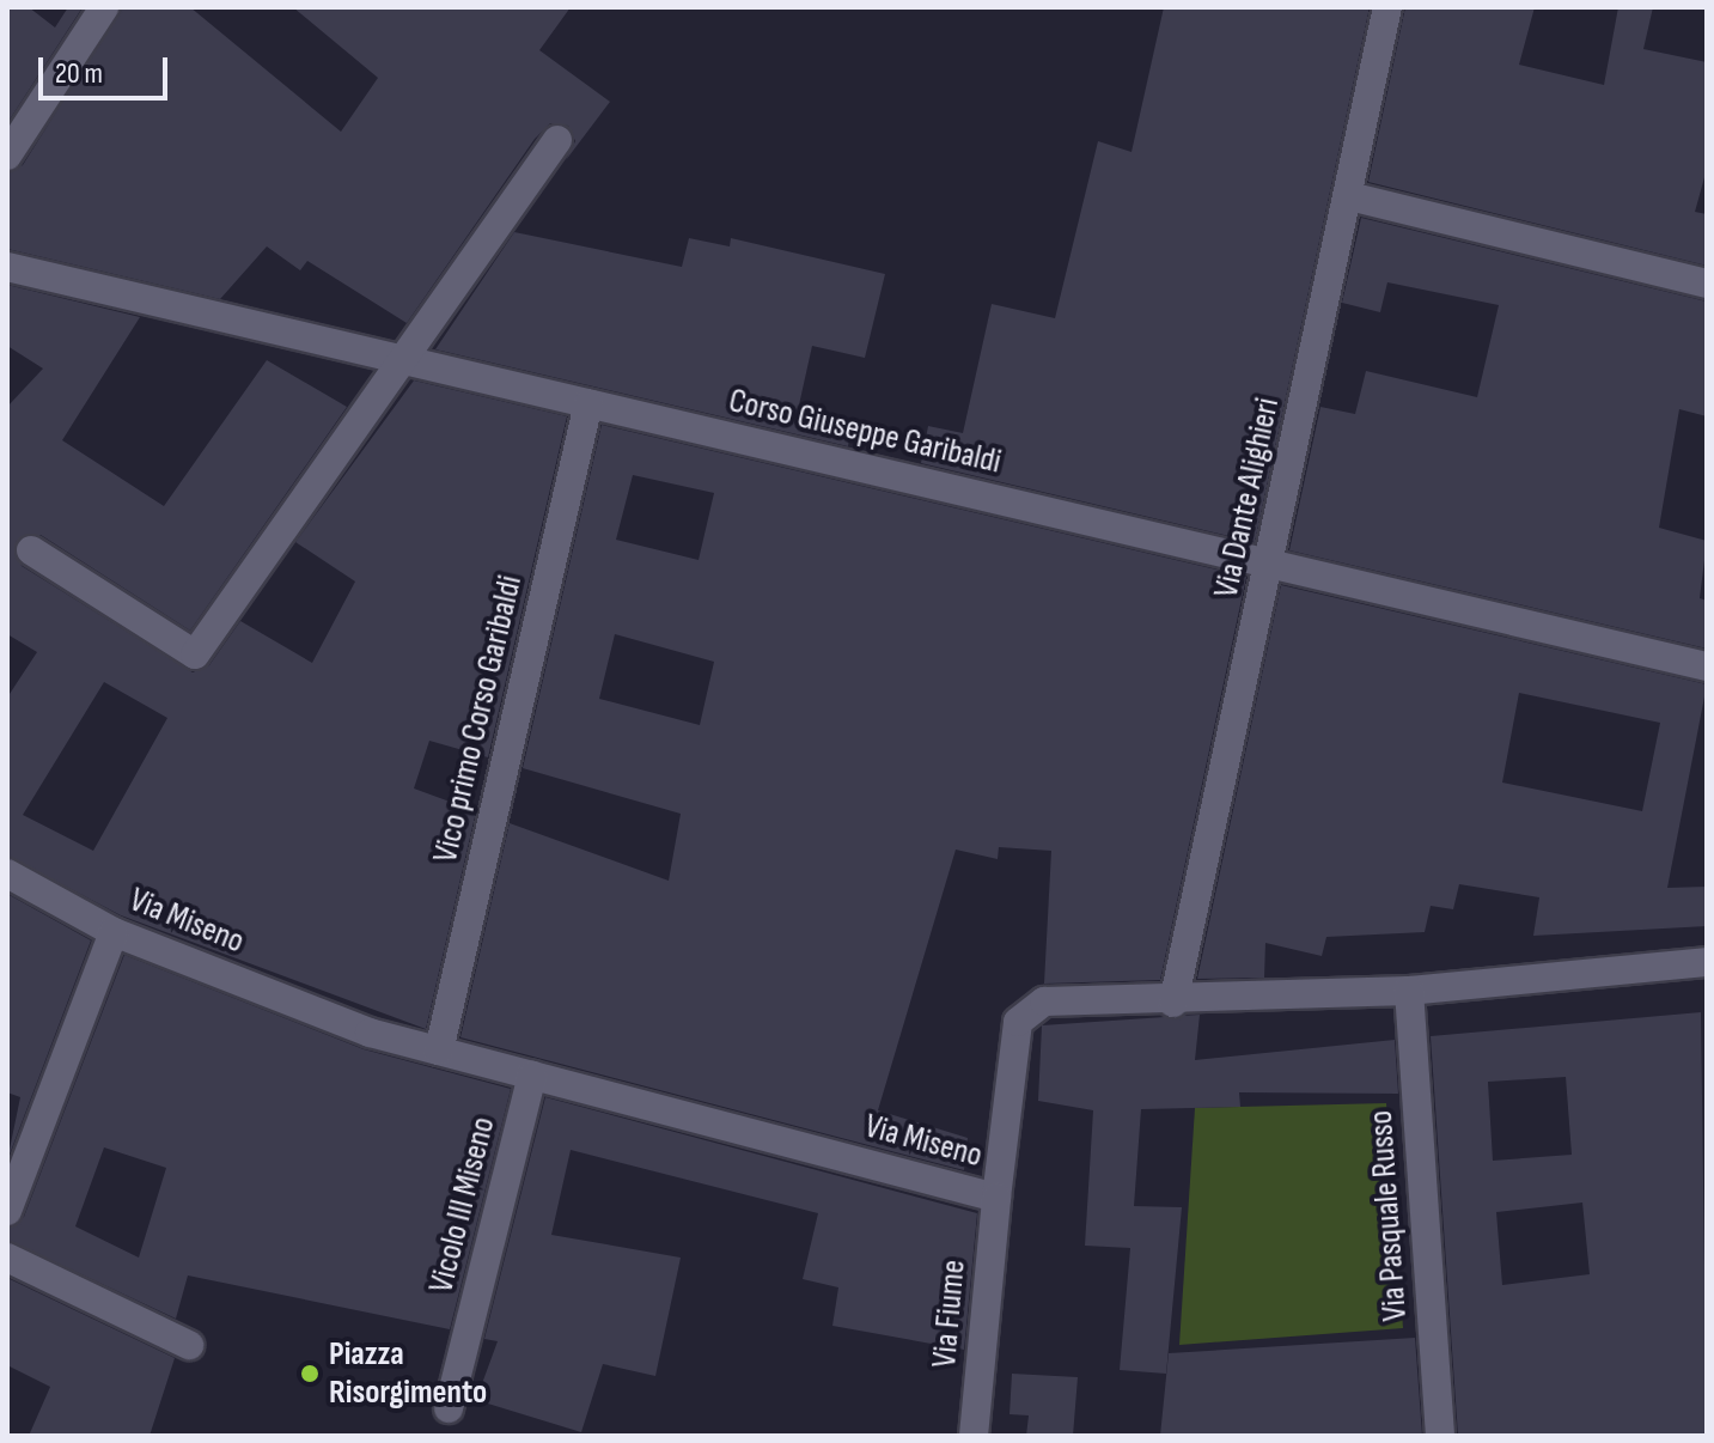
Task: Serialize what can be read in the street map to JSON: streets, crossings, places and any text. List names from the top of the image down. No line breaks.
{"streets":{"street":["Corso Giuseppe Garibaldi","Via Dante Alighieri","Vico primo Corso Garibaldi","Via Miseno","Vicolo III Miseno","Via Pasquale Russo","Via Fiume"]},"crossings":[["Corso Giuseppe Garibaldi","Via Dante Alighieri"],["Corso Giuseppe Garibaldi","Vico primo Corso Garibaldi"],["Via Dante Alighieri","Via Miseno"],["Vico primo Corso Garibaldi","Via Miseno"],["Via Miseno","Vicolo III Miseno"],["Via Miseno","Via Pasquale Russo"],["Via Miseno","Via Fiume"]],"places":["Piazza Risorgimento"],"scale_bar":"20 m"}
